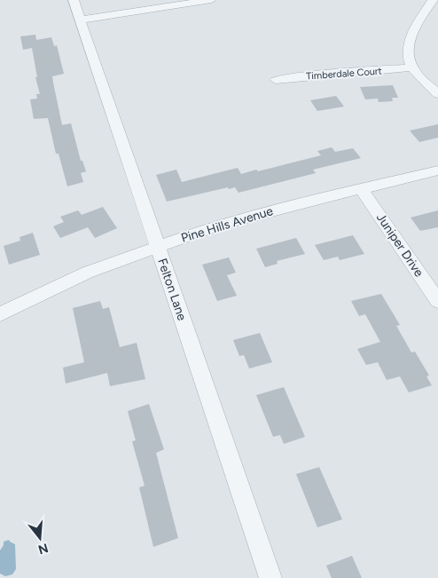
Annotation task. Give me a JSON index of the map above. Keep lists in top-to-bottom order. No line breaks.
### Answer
{"streets":{"street":["Timberdale Court","Pine Hills Avenue","Juniper Drive","Felton Lane"]},"crossings":[["Pine Hills Avenue","Juniper Drive"],["Pine Hills Avenue","Felton Lane"]],"north":"bottom"}
